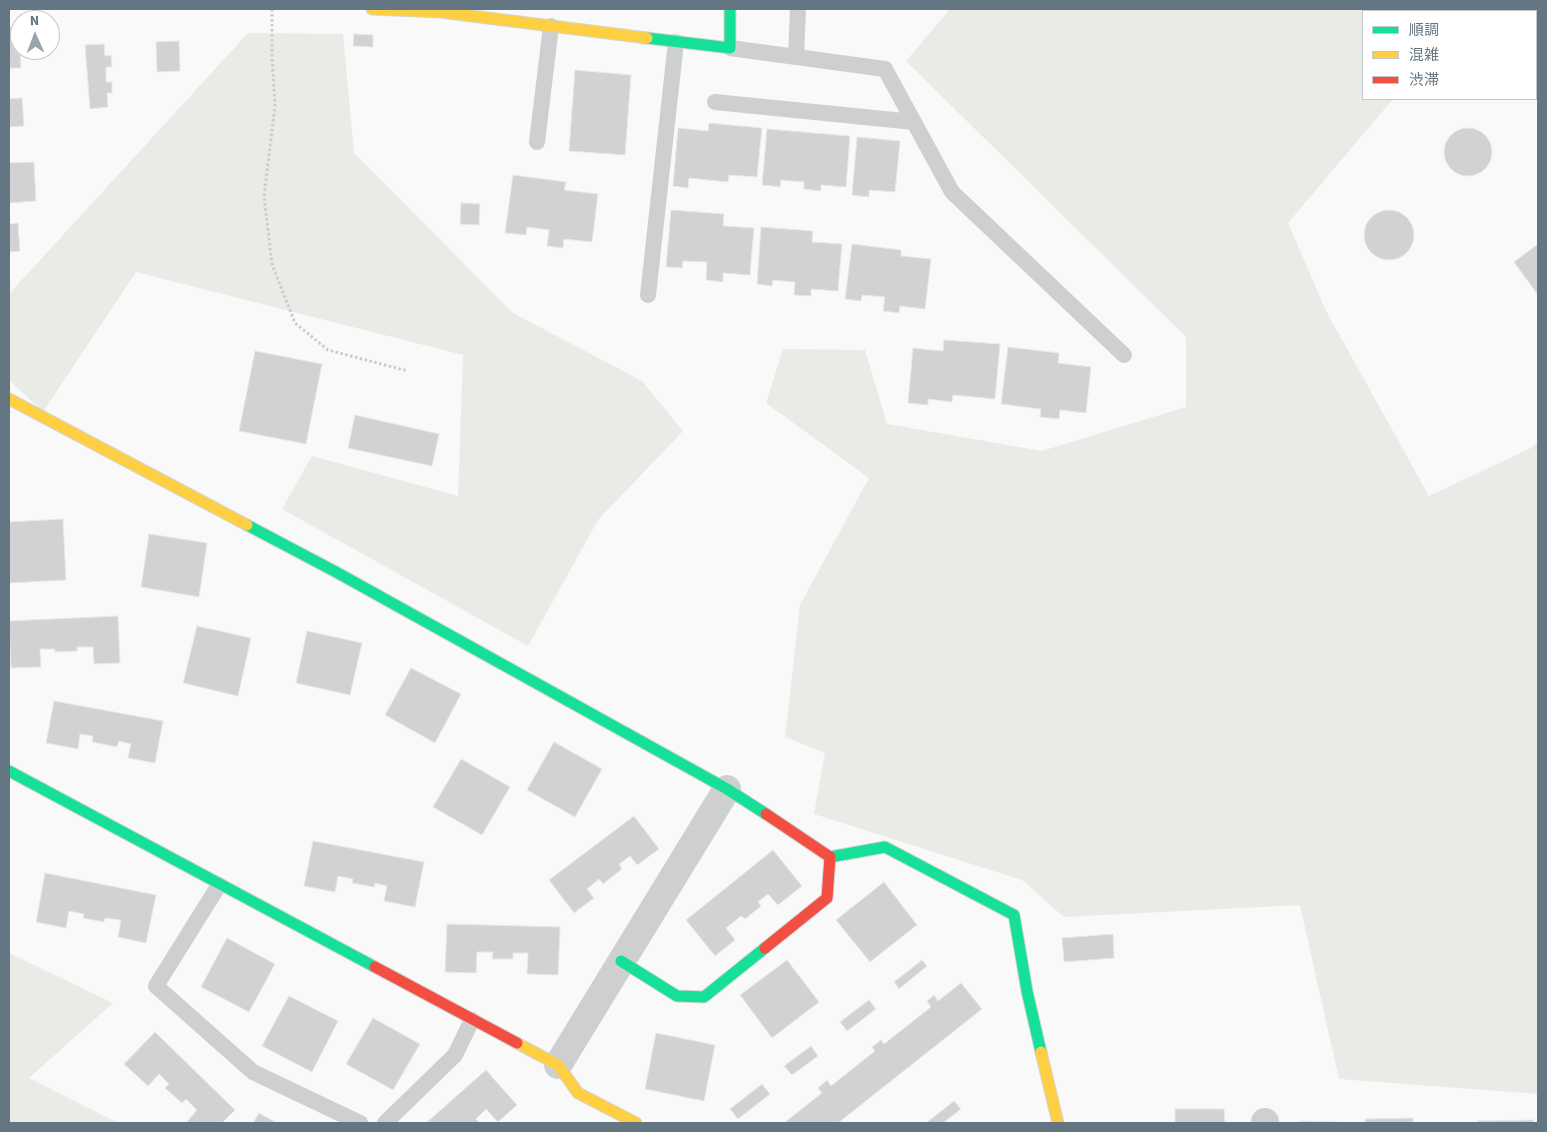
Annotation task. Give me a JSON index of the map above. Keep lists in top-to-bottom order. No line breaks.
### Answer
{"legend":["順調","混雑","渋滞"],"north":"top"}
